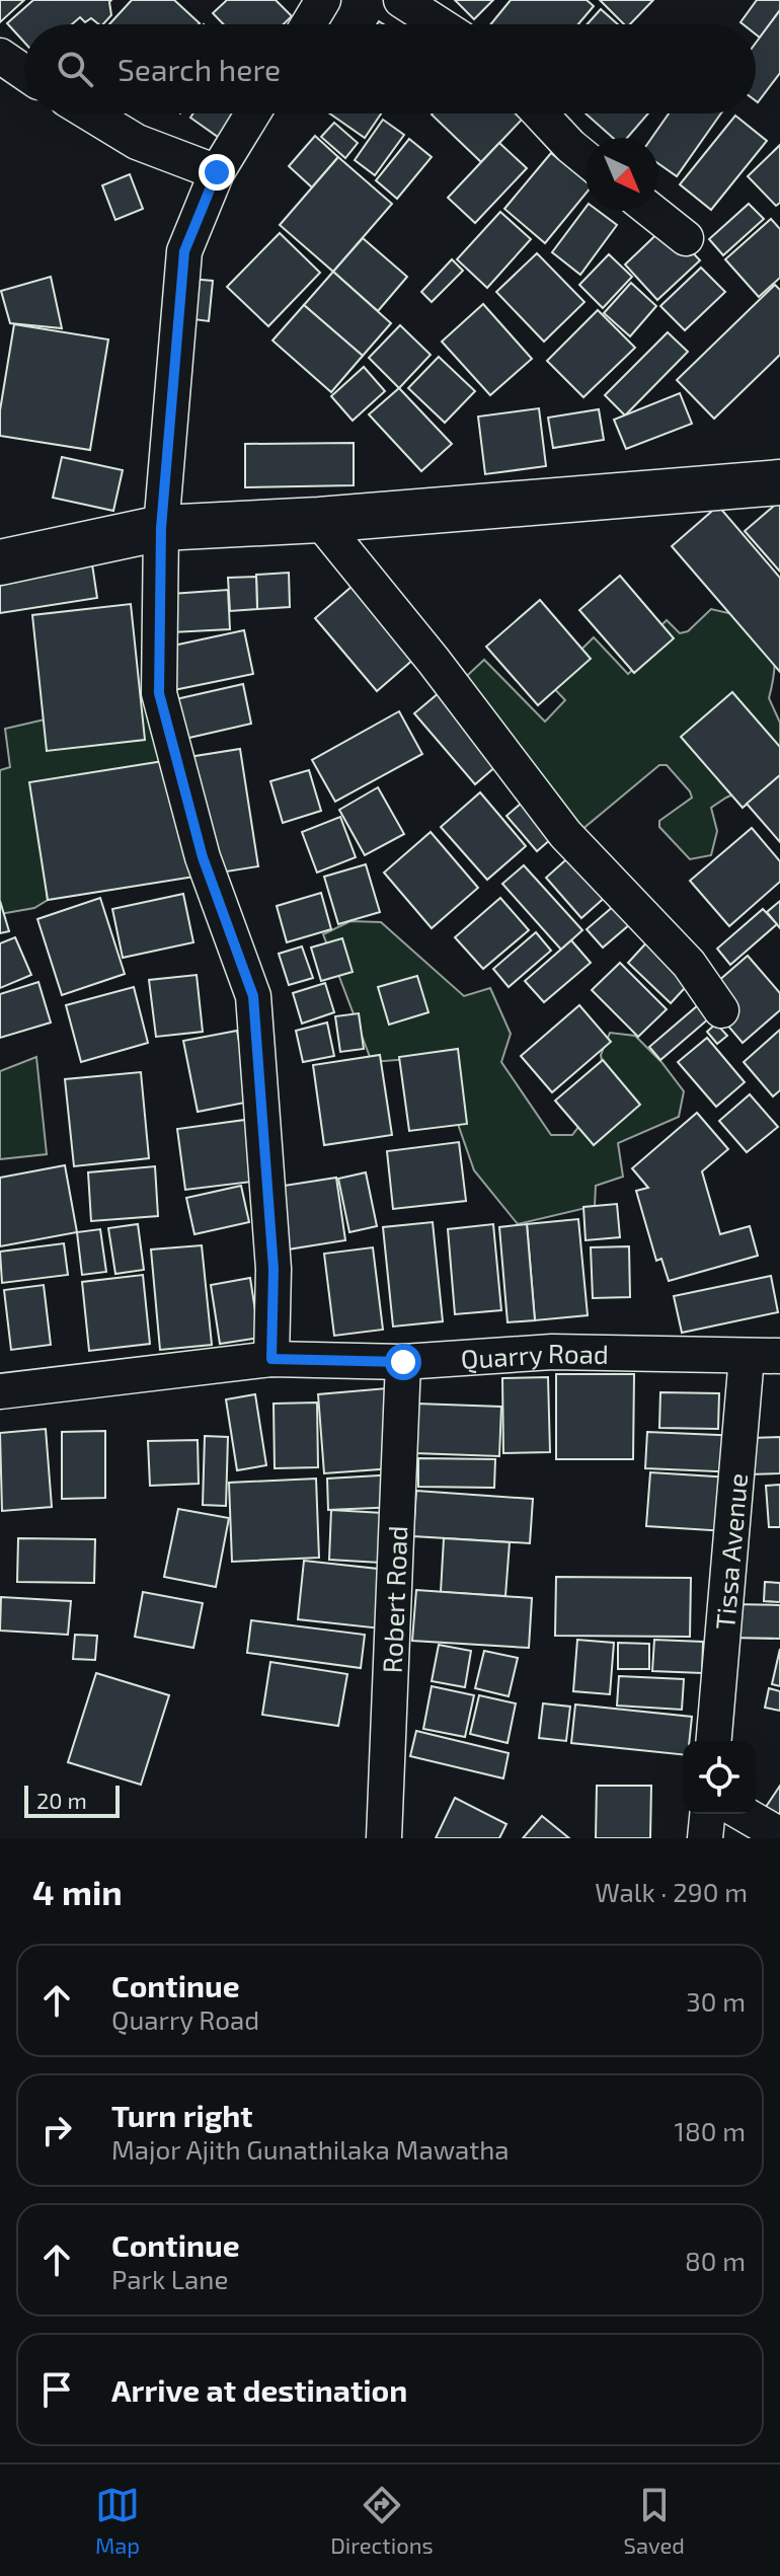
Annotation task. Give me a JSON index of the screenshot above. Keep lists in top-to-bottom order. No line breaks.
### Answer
{"streets":{"street":["Quarry Road","Tissa Avenue","Robert Road"]},"crossings":[["Quarry Road","Tissa Avenue"],["Quarry Road","Robert Road"]],"scale_bar":"20 m","north":"bottom right","page":{"search":"Search here","scale":"20 m","heading":["4 min","Walk · 290 m"],"list":[["Continue","Quarry Road","30 m"],["Turn right","Major Ajith Gunathilaka Mawatha","180 m"],["Continue","Park Lane","80 m"],"Arrive at destination"],"nav":["Map","Directions","Saved"]}}
